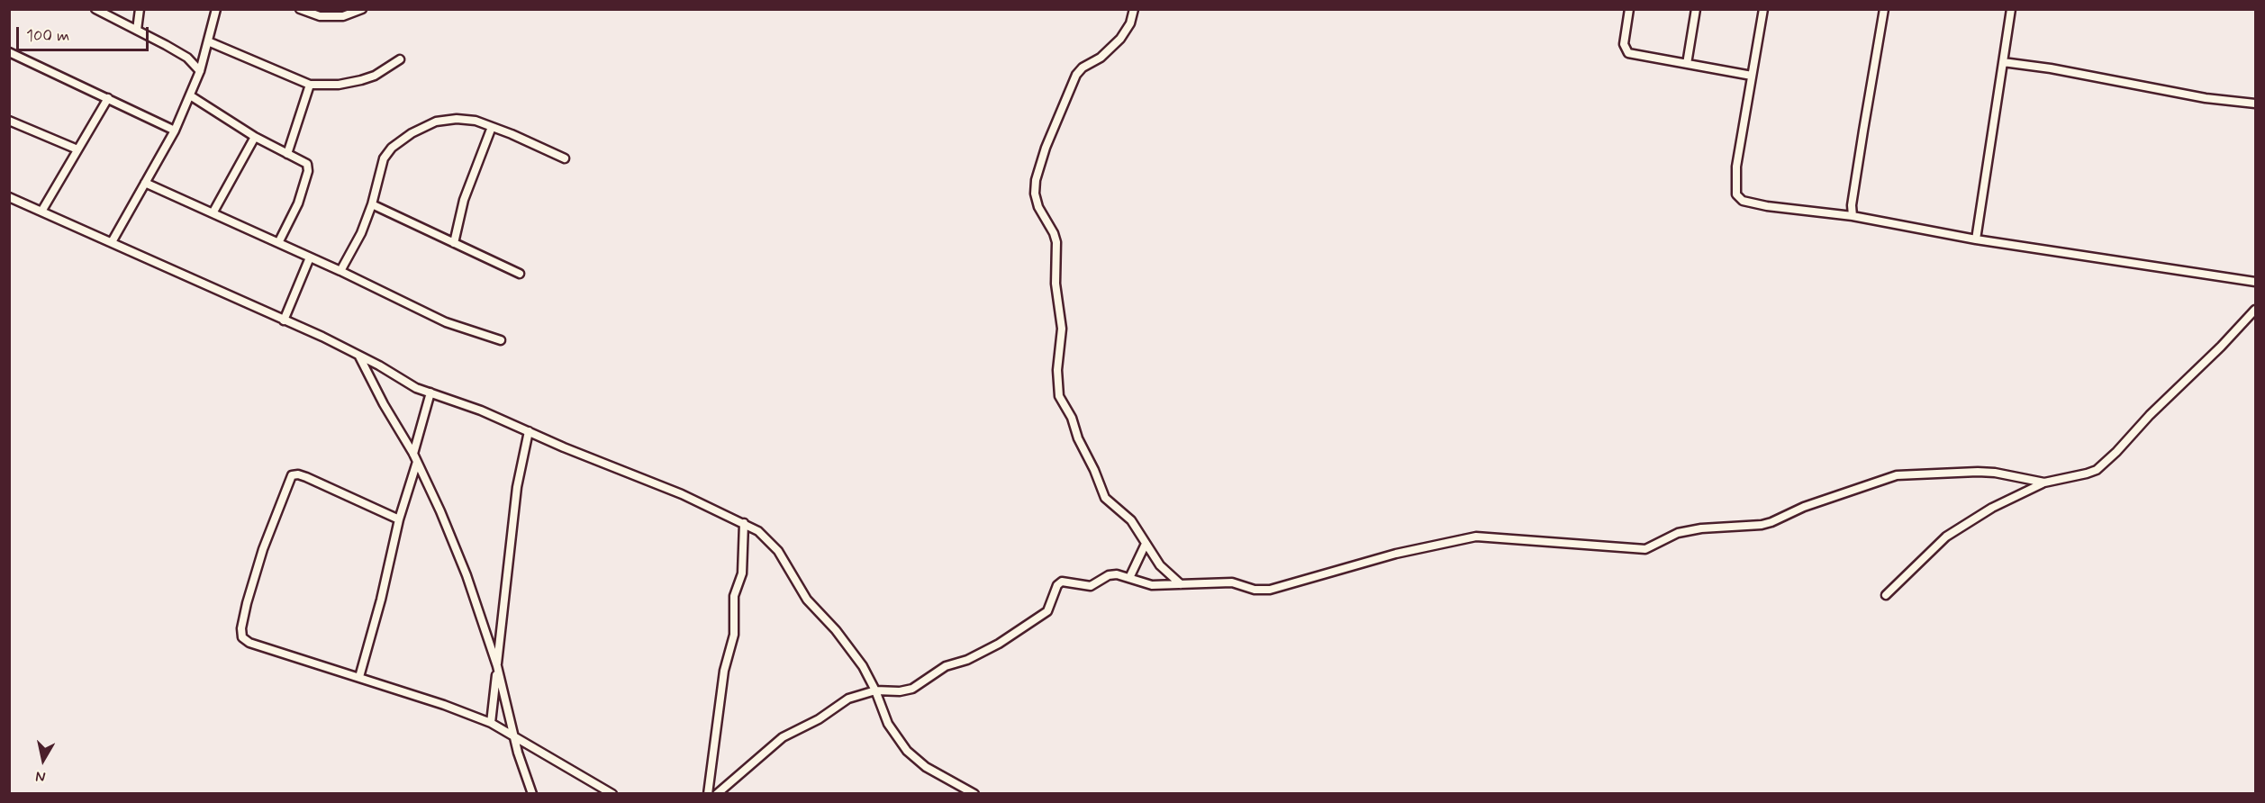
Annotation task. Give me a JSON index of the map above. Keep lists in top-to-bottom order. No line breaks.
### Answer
{"scale_bar":"100 m","north":"bottom"}
